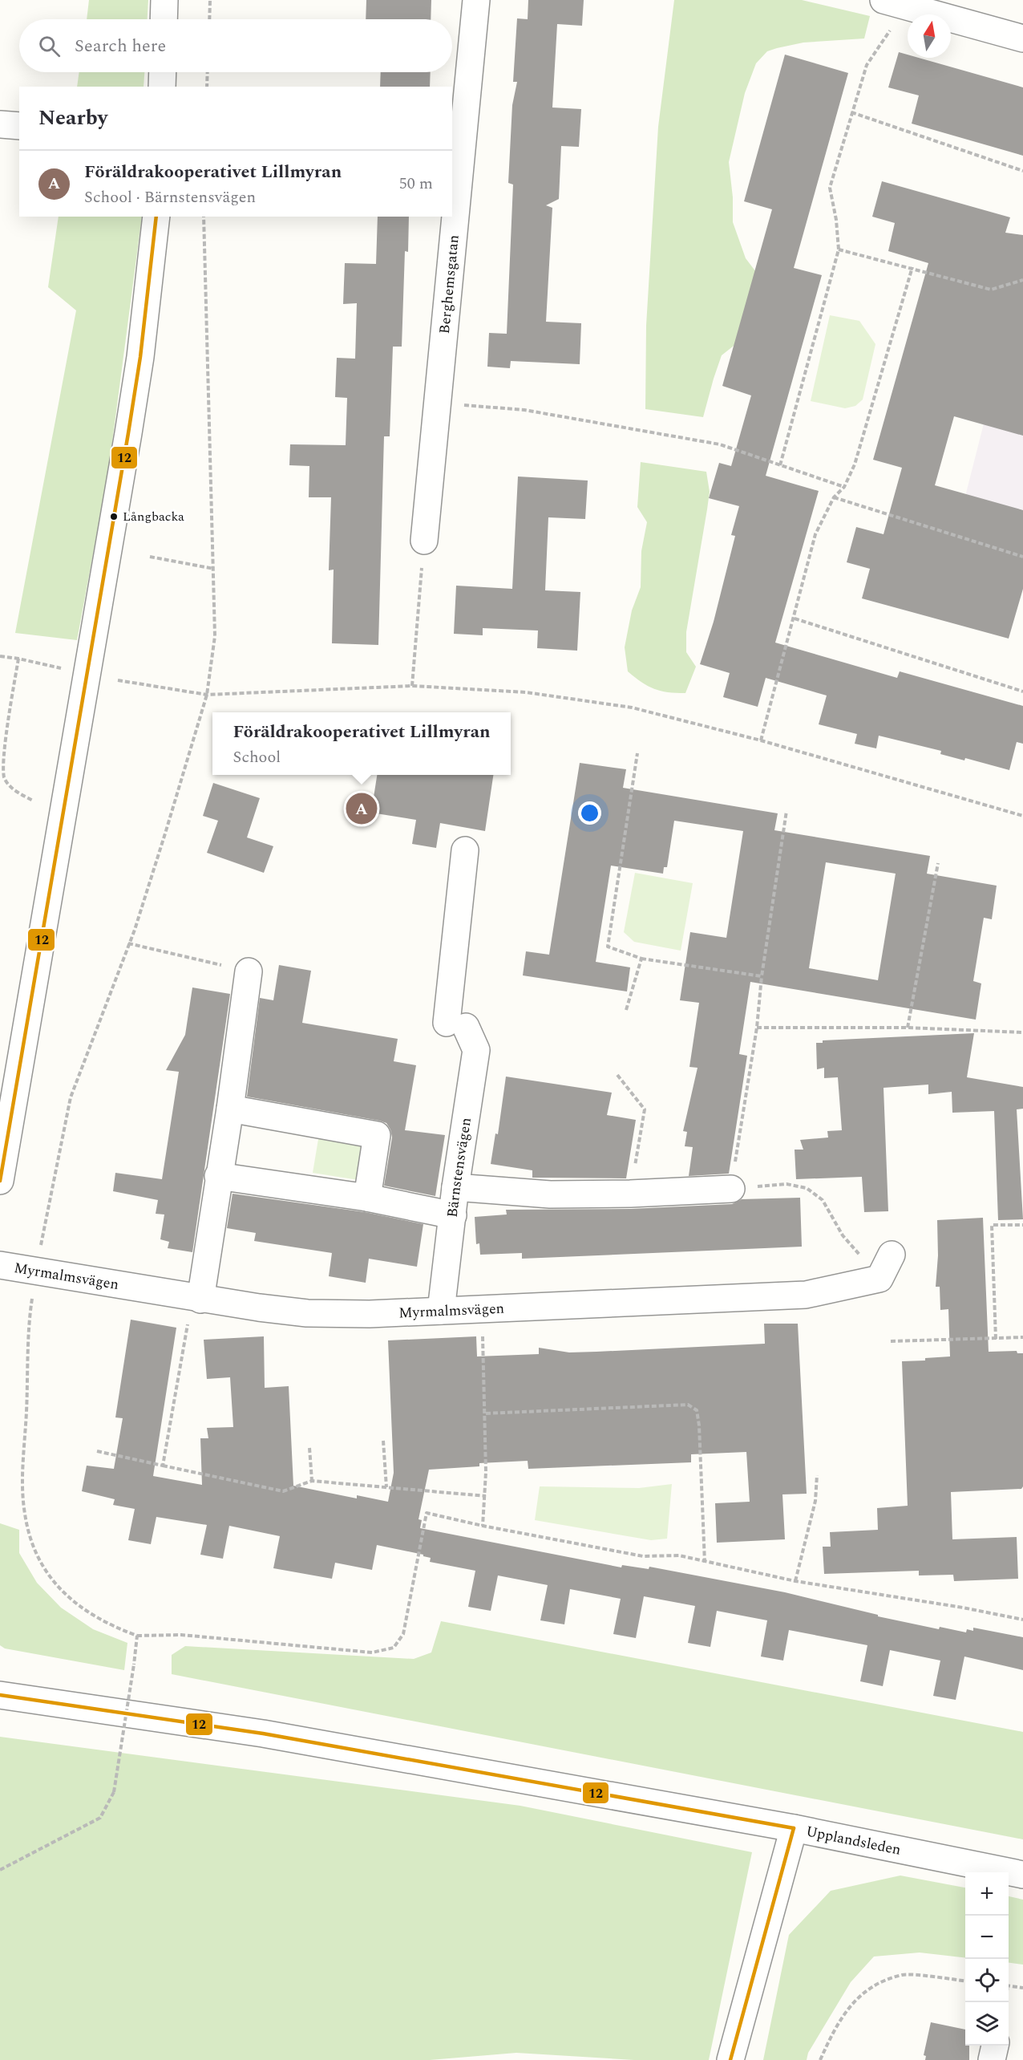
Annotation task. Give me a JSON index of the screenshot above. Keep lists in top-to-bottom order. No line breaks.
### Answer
{"streets":{"street":["Berghemsgatan","Bärnstensvägen","Myrmalmsvägen","Upplandsleden"]},"crossings":[["Bärnstensvägen","Myrmalmsvägen"]],"places":["Långbacka"],"lines":["transit line 12"],"north":"top","page":{"search":"Search here","heading":"Nearby","list":[{"mark":"A","name":"Föräldrakooperativet Lillmyran","note":"School · Bärnstensvägen","value":"50 m"}],"popup":["Föräldrakooperativet Lillmyran","School"],"pins":"A","map_buttons":["+","−"]}}
